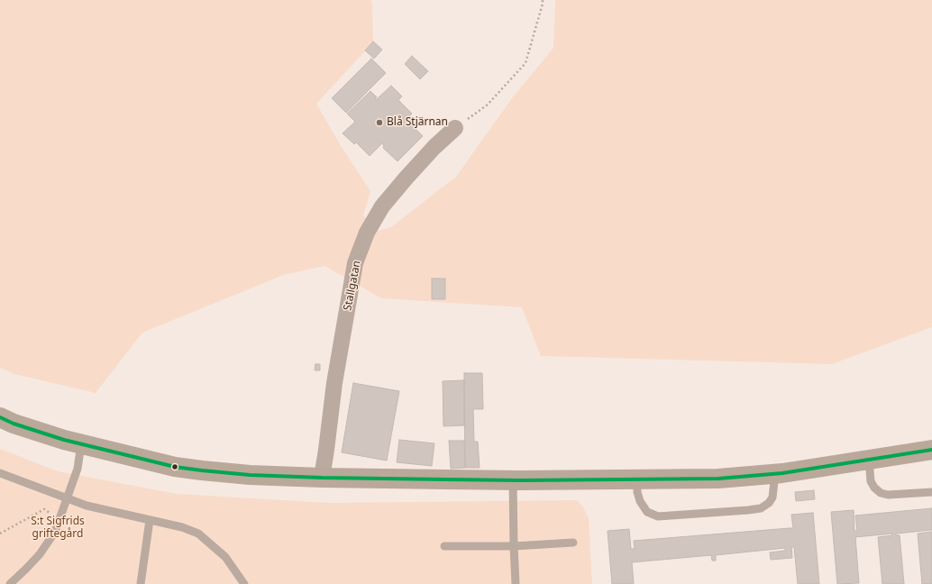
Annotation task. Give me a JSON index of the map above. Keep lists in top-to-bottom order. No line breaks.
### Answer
{"streets":{"street":["Stallgatan"]},"parks":["S:t Sigfrids griftegård"],"places":["Blå Stjärnan"]}
